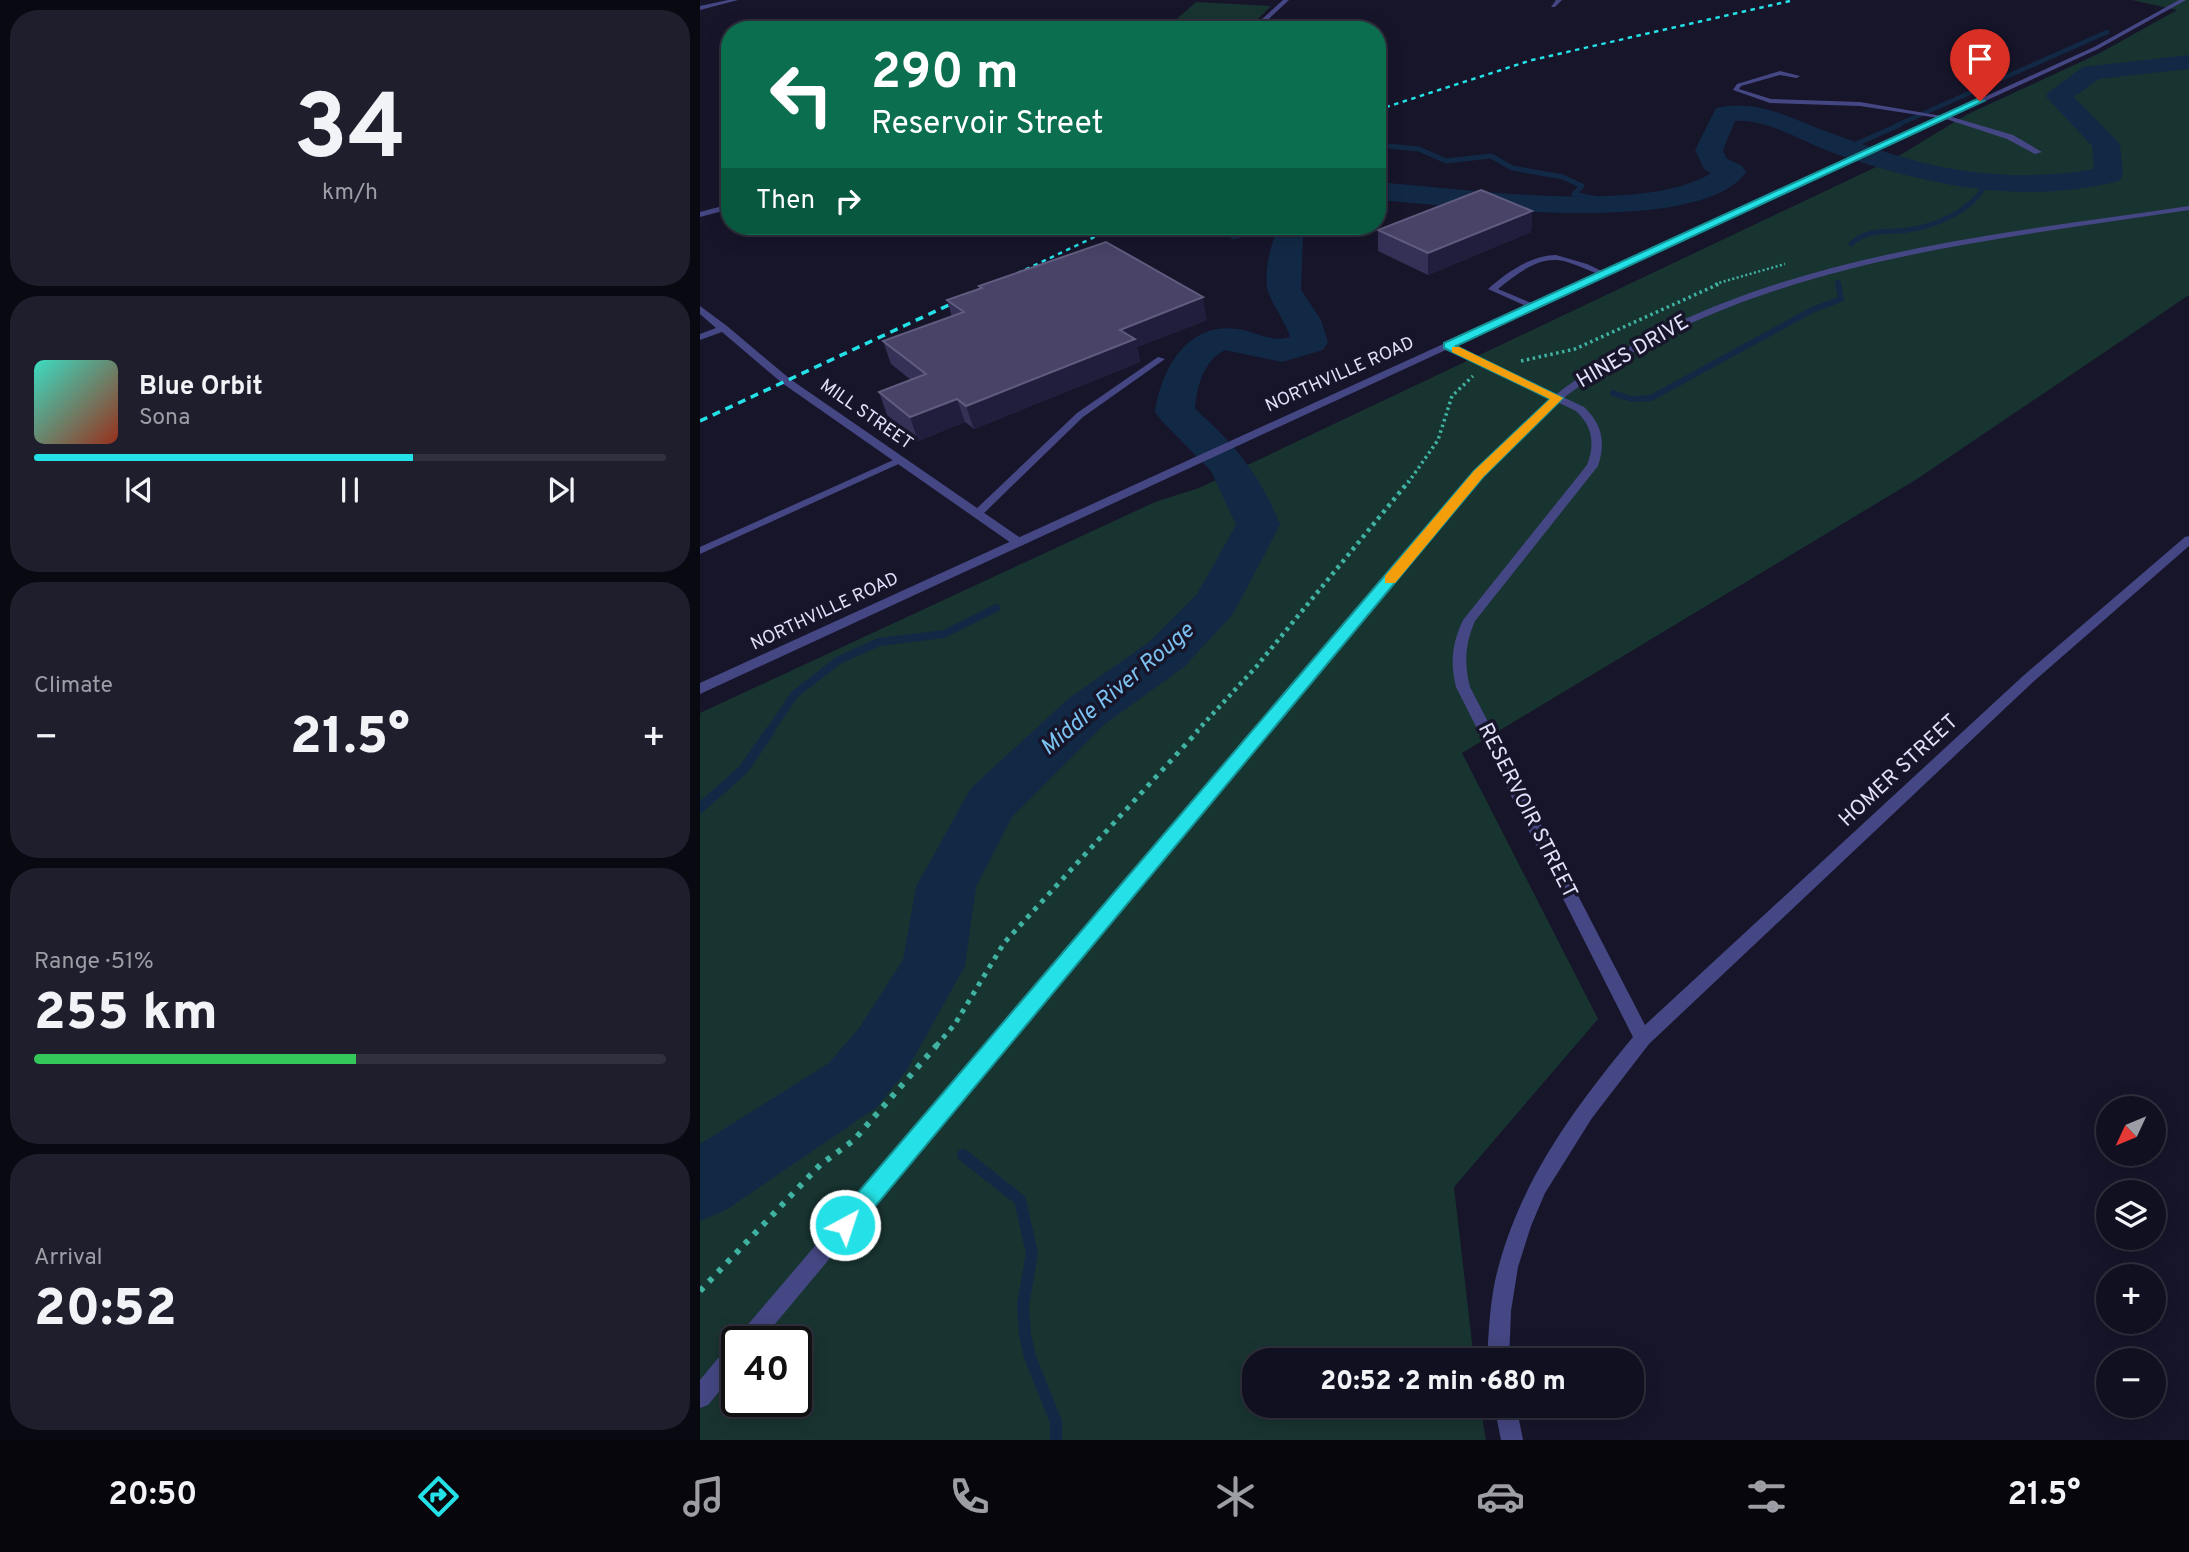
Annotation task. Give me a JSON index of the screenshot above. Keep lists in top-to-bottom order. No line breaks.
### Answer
{"streets":{"street":["HINES DRIVE","NORTHVILLE ROAD","MILL STREET","HOMER STREET","RESERVOIR STREET"]},"crossings":[["HINES DRIVE","RESERVOIR STREET"],["NORTHVILLE ROAD","MILL STREET"],["NORTHVILLE ROAD","RESERVOIR STREET"],["HOMER STREET","RESERVOIR STREET"]],"water":["Middle River Rouge"],"north":"bottom left","page":{"tile":[["34","km/h"],"Climate",["Range · 51%","255 km"],["Arrival","20:52"]],"turn":["290 m","Reservoir Street"],"then":"Then","song":["Blue Orbit","Sona"],"heat":["−","21.5°","+"],"map_buttons":["+","−"],"limit":"40","trip":"20:52 · 2 min · 680 m","tabs":["20:50","21.5°"]}}
